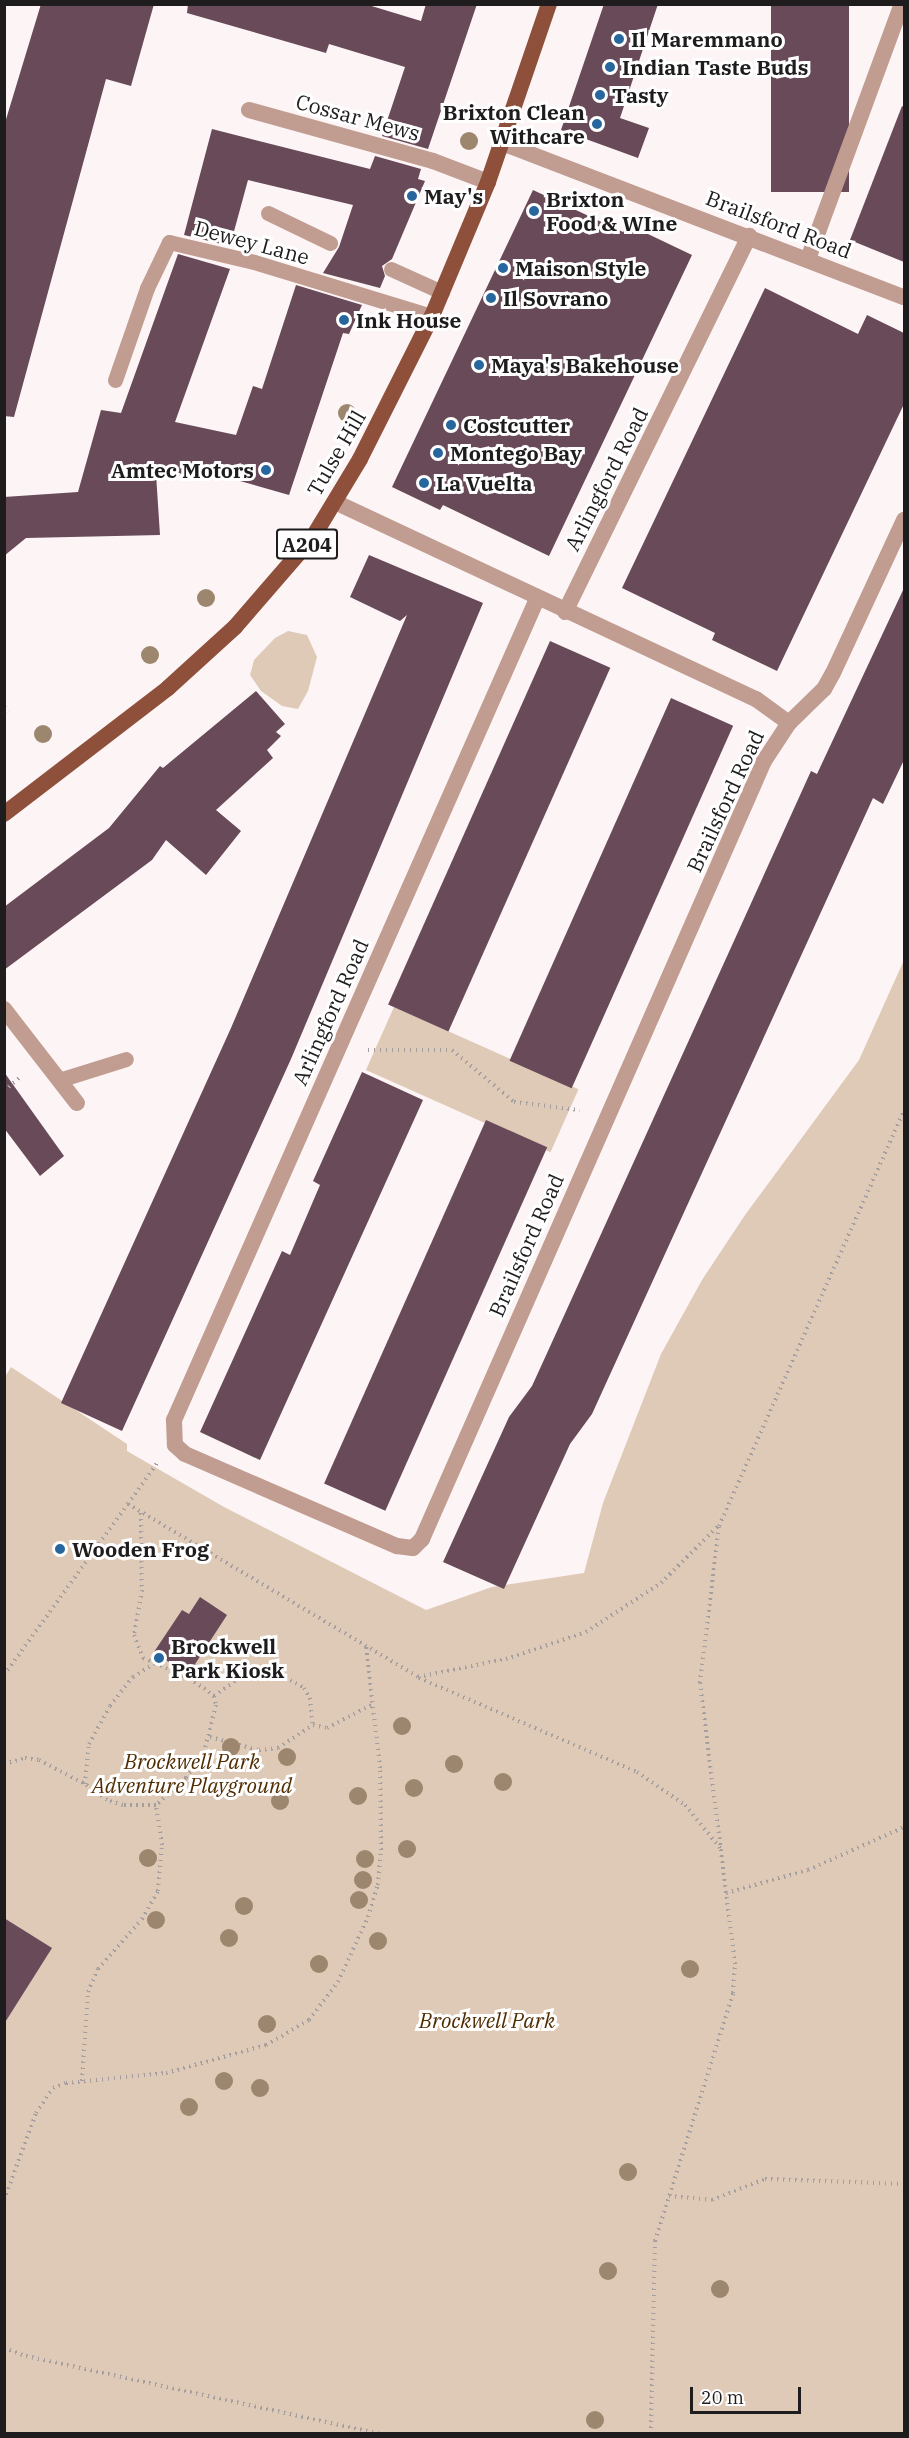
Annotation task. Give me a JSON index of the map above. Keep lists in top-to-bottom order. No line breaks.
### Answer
{"streets":{"main road":["Tulse Hill","A204"],"street":["Cossar Mews","Brailsford Road","Arlingford Road"],"lane":["Dewey Lane"]},"crossings":[["Cossar Mews","Tulse Hill"],["Brailsford Road","Tulse Hill"],["Brailsford Road","Arlingford Road"],["Dewey Lane","Tulse Hill"]],"parks":["Brockwell Park Adventure Playground","Brockwell Park"],"places":["Il Maremmano","Indian Taste Buds","Tasty","Brixton Clean Withcare","May's","Brixton Food & WIne","Maison Style","Il Sovrano","Ink House","Maya's Bakehouse","Costcutter","Montego Bay","Amtec Motors","La Vuelta","Wooden Frog","Brockwell Park Kiosk"],"scale_bar":"20 m"}
